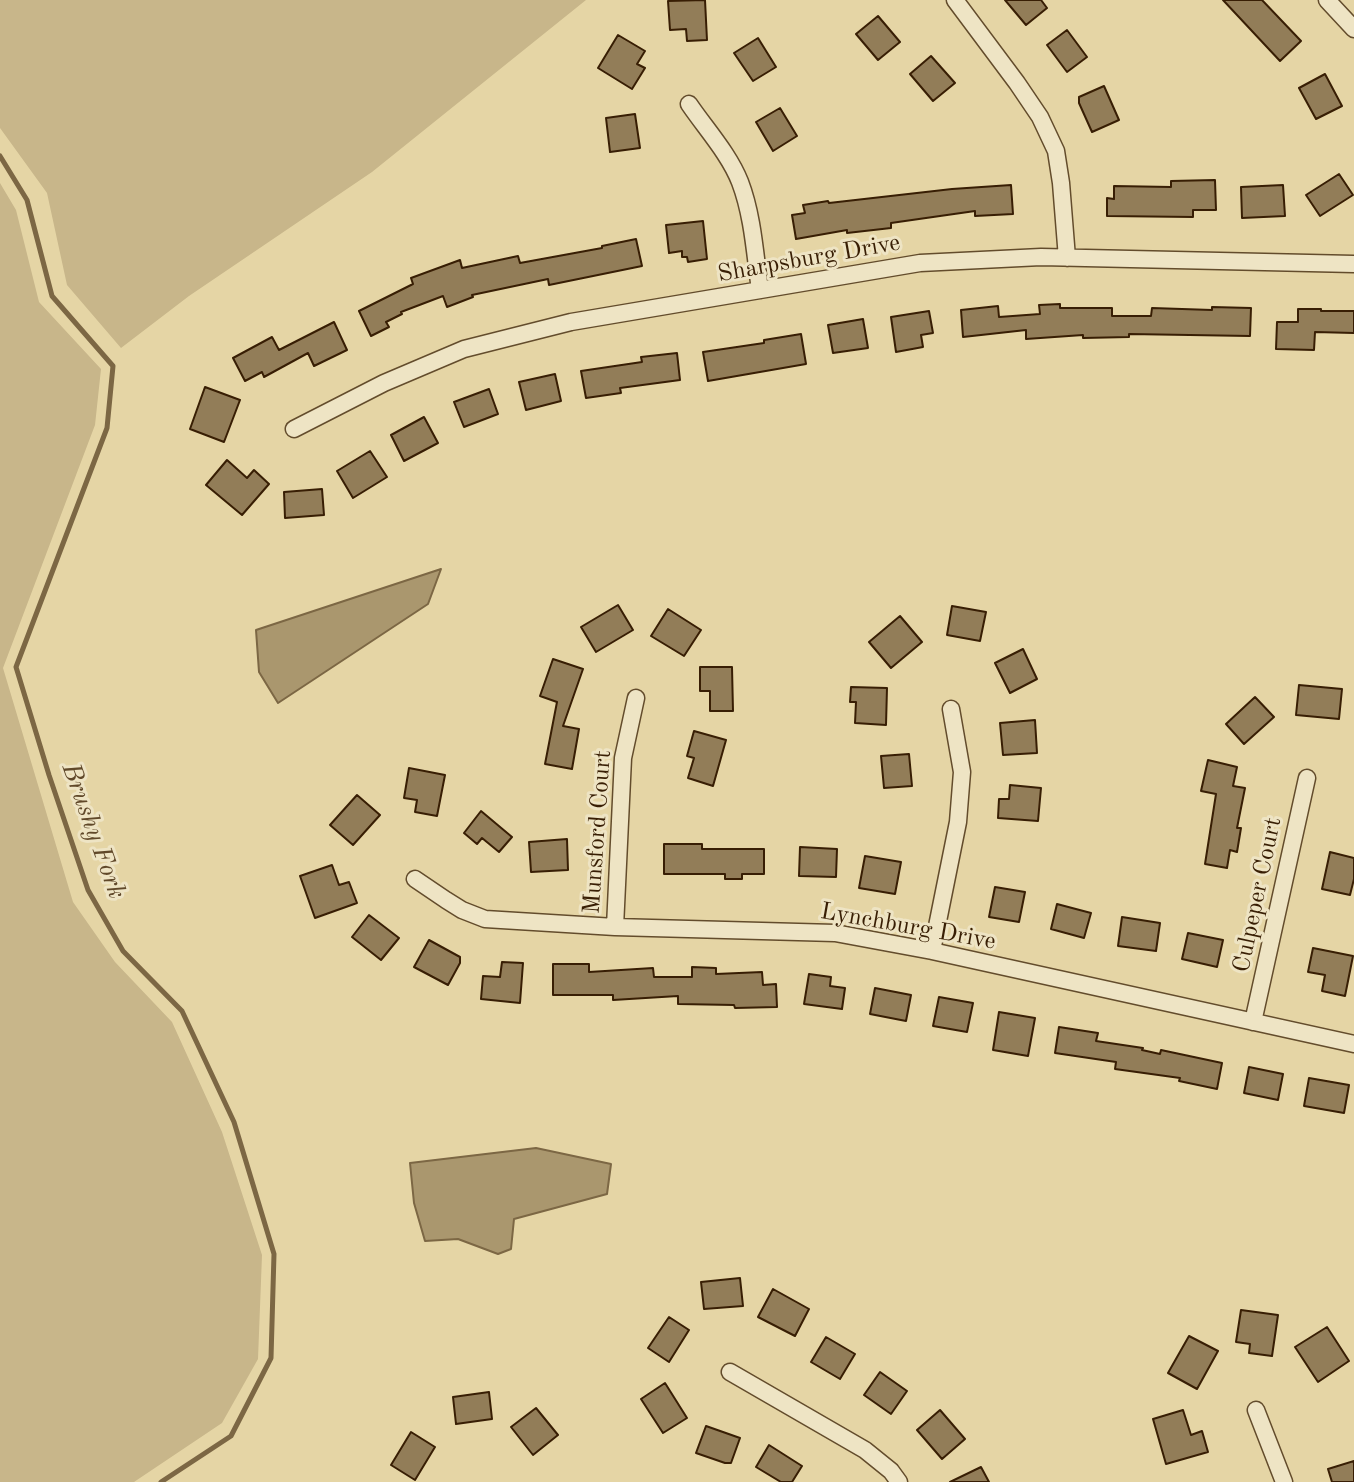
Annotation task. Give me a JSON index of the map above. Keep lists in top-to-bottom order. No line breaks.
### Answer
{"streets":{"street":["Sharpsburg Drive","Munsford Court","Culpeper Court","Lynchburg Drive"]},"crossings":[["Munsford Court","Lynchburg Drive"],["Culpeper Court","Lynchburg Drive"]],"water":["Brushy Fork"]}
